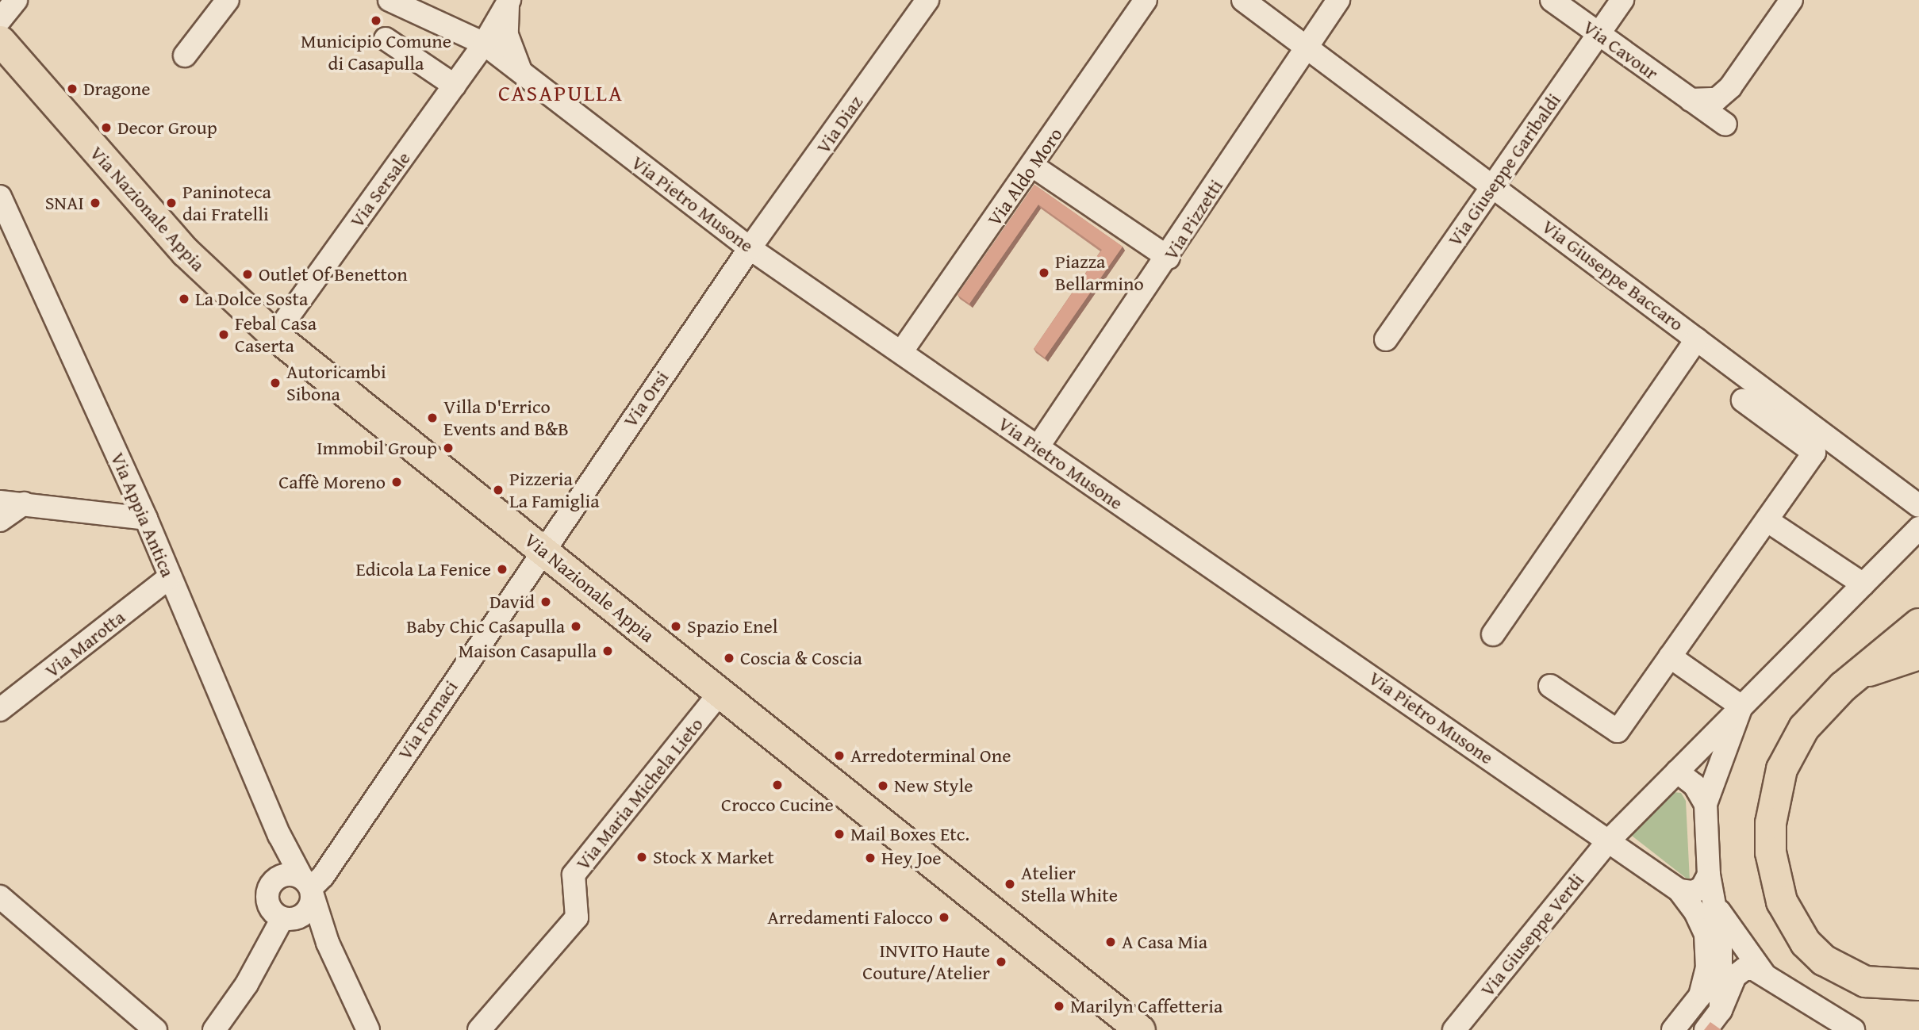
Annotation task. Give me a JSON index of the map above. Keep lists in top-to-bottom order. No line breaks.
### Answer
{"streets":{"main road":["Via Nazionale Appia"],"street":["Via Cavour","Via Diaz","Via Giuseppe Garibaldi","Via Aldo Moro","Via Sersale","Via Pietro Musone","Via Pizzetti","Via Giuseppe Baccaro","Via Orsi","Via Appia Antica","Via Marotta","Via Fornaci","Via Maria Michela Lieto","Via Giuseppe Verdi"]},"crossings":[["Via Cavour","Via Giuseppe Garibaldi"],["Via Diaz","Via Pietro Musone"],["Via Diaz","Via Orsi"],["Via Giuseppe Garibaldi","Via Giuseppe Baccaro"],["Via Aldo Moro","Via Pietro Musone"],["Via Sersale","Via Pietro Musone"],["Via Sersale","Via Nazionale Appia"],["Via Pietro Musone","Via Pizzetti"],["Via Pietro Musone","Via Orsi"],["Via Pietro Musone","Via Giuseppe Verdi"],["Via Nazionale Appia","Via Orsi"],["Via Nazionale Appia","Via Fornaci"],["Via Nazionale Appia","Via Maria Michela Lieto"],["Via Pizzetti","Via Giuseppe Baccaro"],["Via Orsi","Via Fornaci"],["Via Appia Antica","Via Marotta"],["Via Appia Antica","Via Fornaci"]],"districts":["CASAPULLA"],"places":["Municipio Comune di Casapulla","Dragone","Decor Group","SNAI","Paninoteca dai Fratelli","Piazza Bellarmino","Outlet Of Benetton","La Dolce Sosta","Febal Casa Caserta","Autoricambi Sibona","Villa D'Errico Events and B&B","Immobil Group","Caffè Moreno","Pizzeria La Famiglia","Edicola La Fenice","David","Baby Chic Casapulla","Spazio Enel","Maison Casapulla","Coscia & Coscia","Arredoterminal One","Crocco Cucine","New Style","Mail Boxes Etc.","Stock X Market","Hey Joe","Atelier Stella White","Arredamenti Falocco","A Casa Mia","INVITO Haute Couture/Atelier","Marilyn Caffetteria"]}
